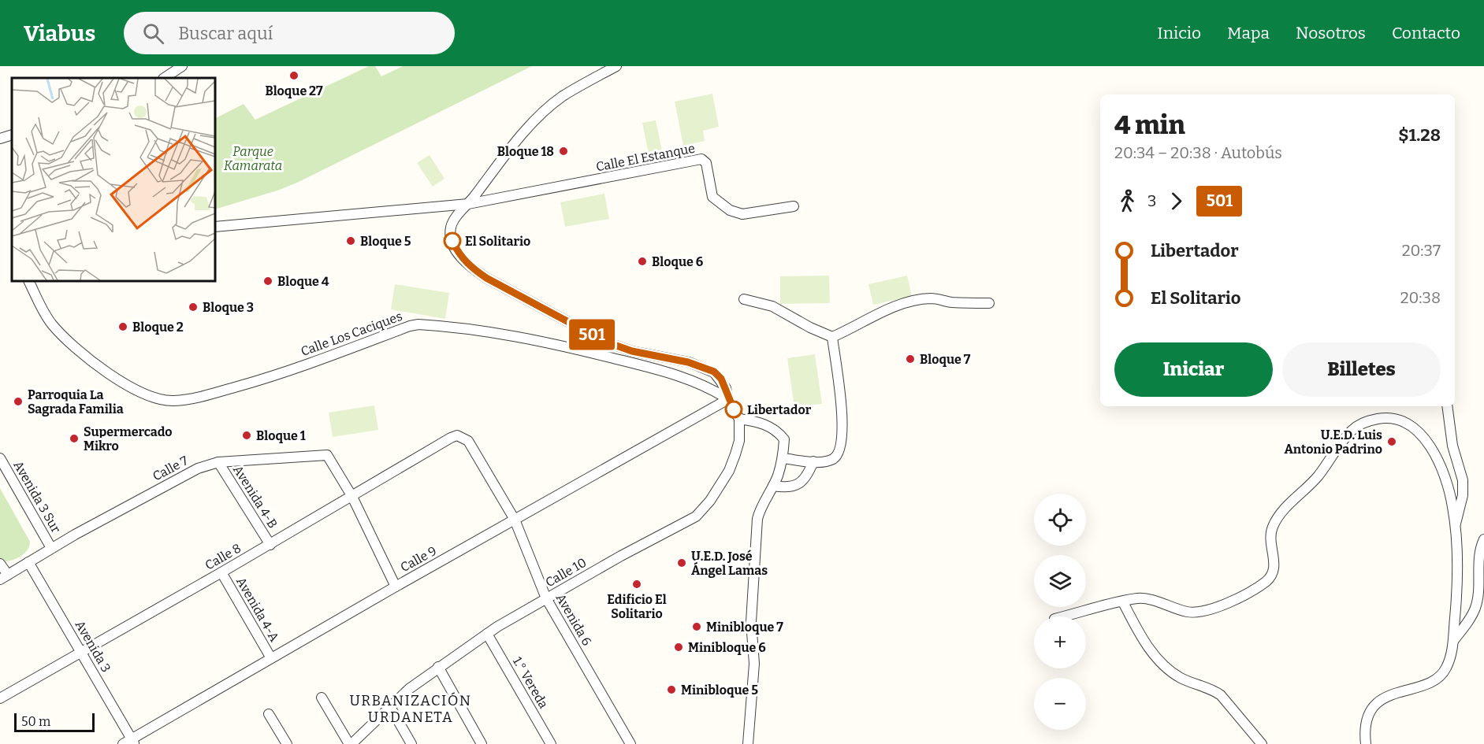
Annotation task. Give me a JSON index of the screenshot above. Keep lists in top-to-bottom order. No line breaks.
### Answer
{"streets":{"street":["Calle El Estanque","Calle Los Caciques","Calle 7","Avenida 3 Sur","Avenida 4-B","Calle 8","Calle 9","Calle 10","Avenida 4-A","Avenida 6","Avenida 3","1.° Vereda"]},"crossings":[["Calle Los Caciques","Calle 9"],["Calle 7","Avenida 3 Sur"],["Calle 7","Avenida 4-B"],["Calle 7","Calle 8"],["Calle 7","Avenida 3"],["Avenida 4-B","Calle 8"],["Calle 8","Avenida 4-A"],["Calle 8","Avenida 6"],["Calle 8","Avenida 3"],["Calle 9","Avenida 4-A"],["Calle 9","Avenida 6"],["Calle 9","Avenida 3"],["Calle 10","Avenida 6"],["Calle 10","1.° Vereda"]],"districts":["URBANIZACIÓN URDANETA"],"parks":["Parque Kamarata"],"places":["Bloque 27","Bloque 18","Bloque 5","El Solitario","Bloque 6","Bloque 4","Bloque 3","Bloque 2","Bloque 7","Parroquia La Sagrada Familia","Libertador","Bloque 1","Supermercado Mikro","U.E.D. Luis Antonio Padrino","U.E.D. José Ángel Lamas","Edificio El Solitario","Minibloque 7","Minibloque 6","Minibloque 5"],"lines":["bus line 501"],"scale_bar":"50 m","page":{"header":"Viabus","search":"Buscar aquí","nav":["Inicio","Mapa","Nosotros","Contacto"],"on_map":"501","heading":["4 min","20:34 – 20:38 · Autobús","$1.28"],"legs":["3","501"],"list":[{"name":"Libertador","value":"20:37"},{"name":"El Solitario","value":"20:38"}],"buttons":["Iniciar","Billetes"],"map_buttons":["+","−"],"scale":"50 m"}}
